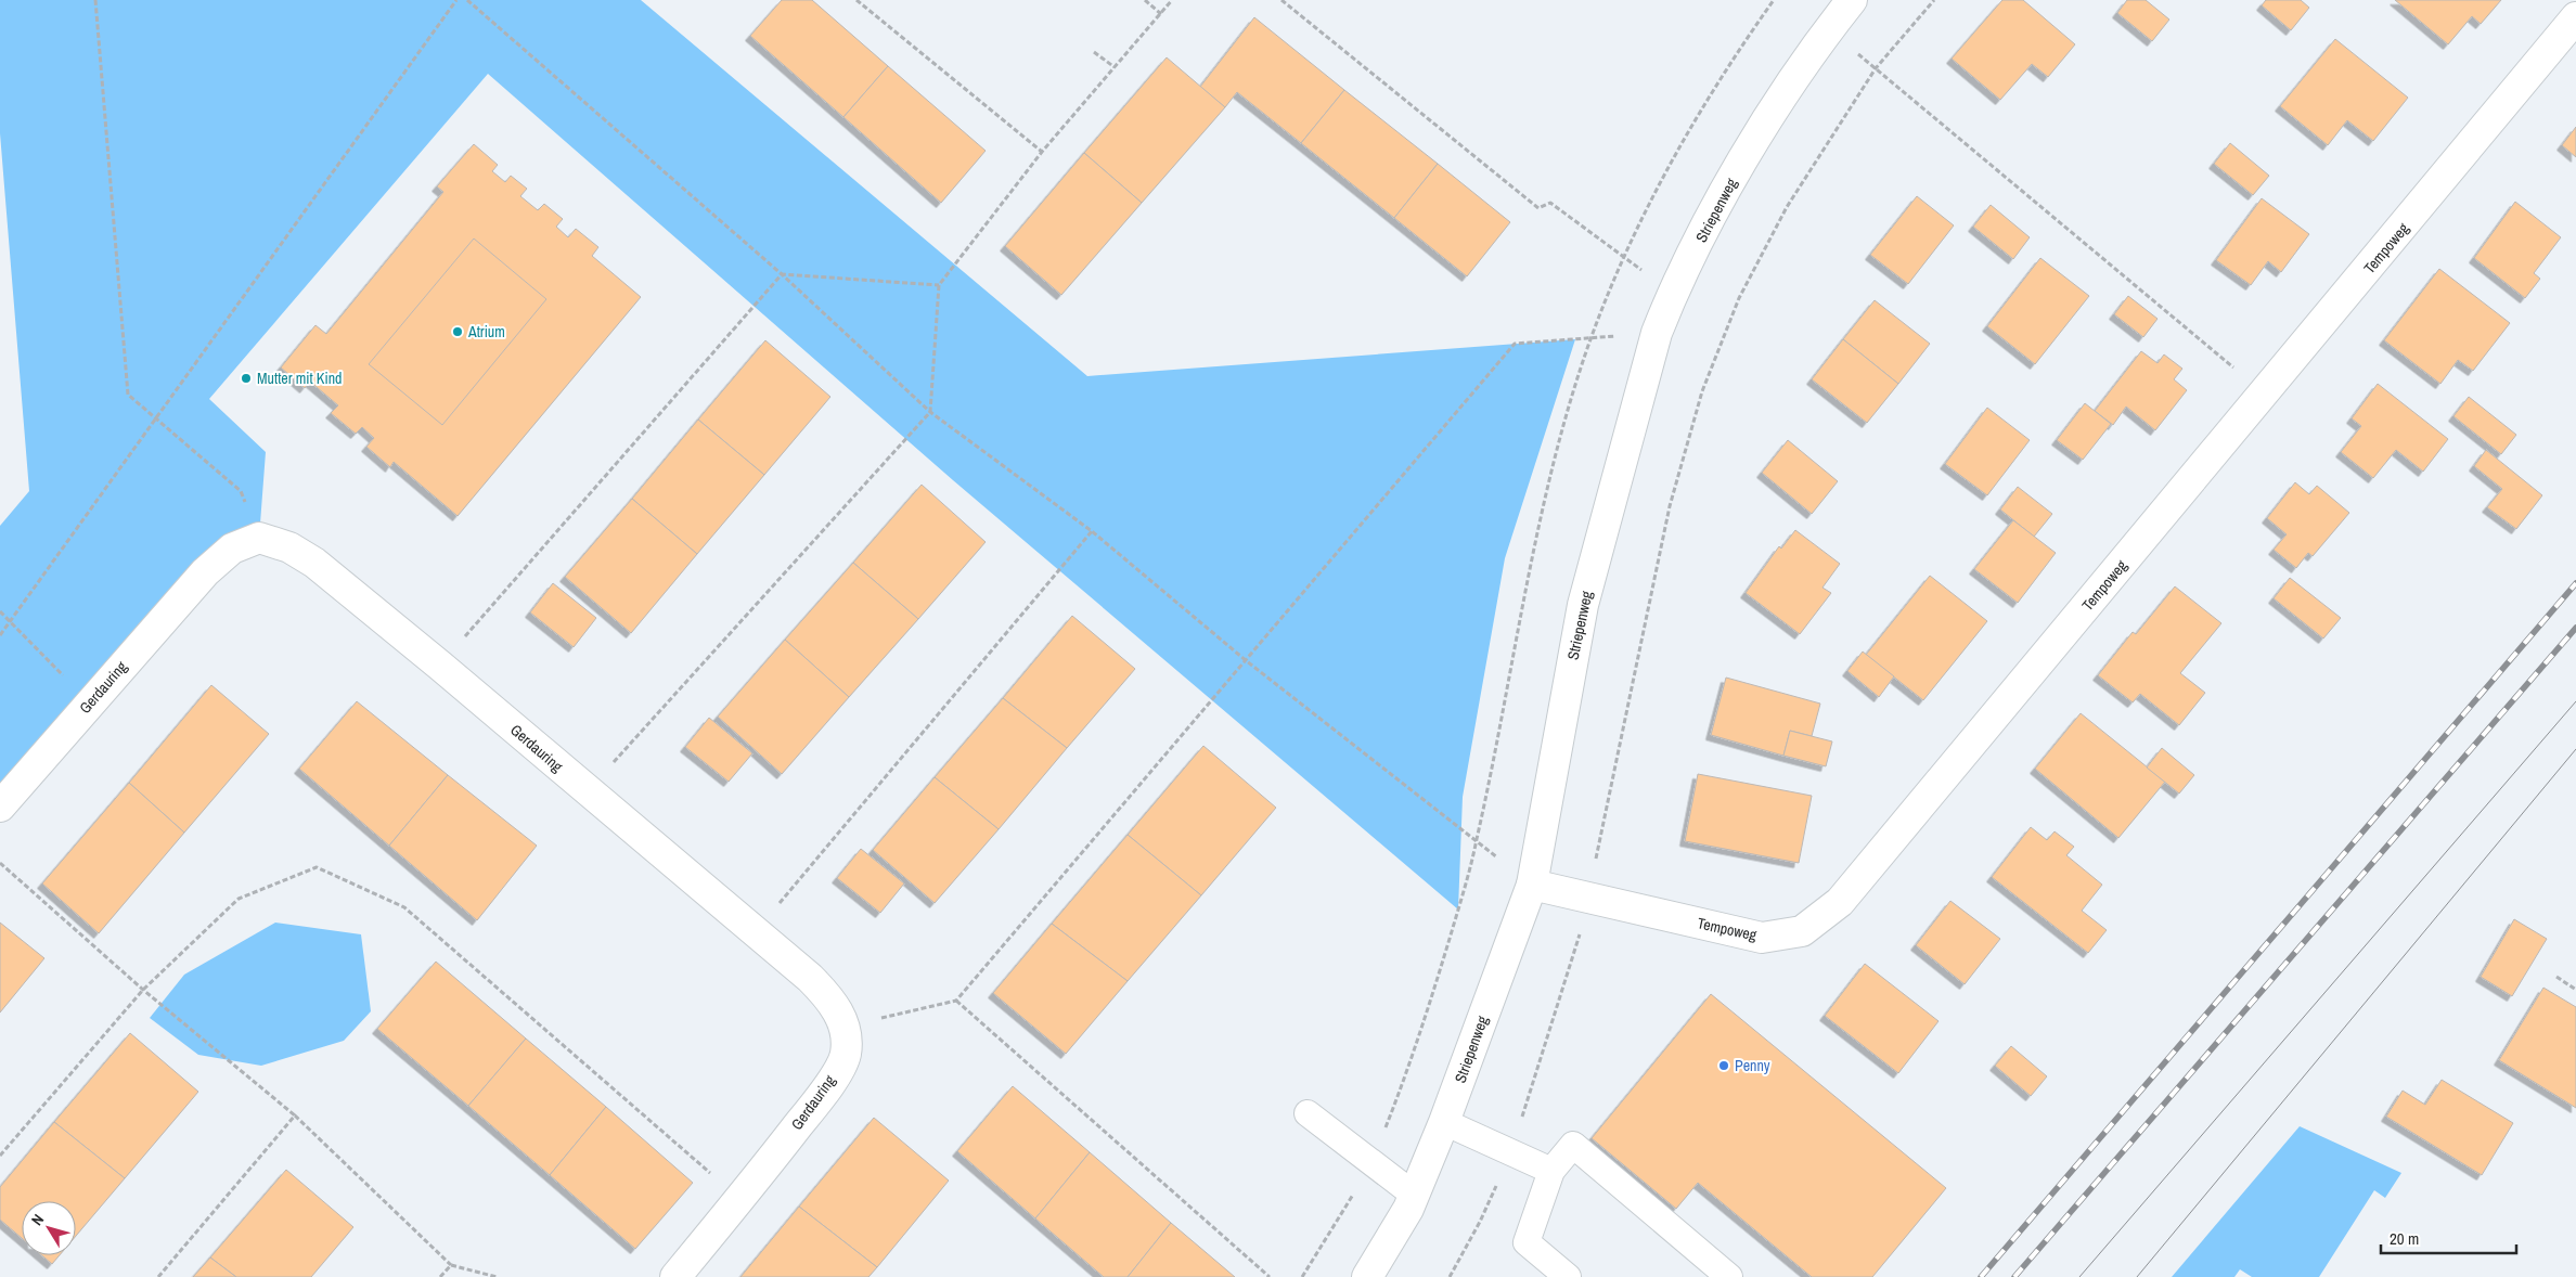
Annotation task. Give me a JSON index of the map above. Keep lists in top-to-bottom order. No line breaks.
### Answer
{"streets":{"street":["Striepenweg","Tempoweg","Gerdauring"]},"crossings":[["Striepenweg","Tempoweg"]],"places":["Atrium","Mutter mit Kind","Penny"],"scale_bar":"20 m","north":"top left"}
